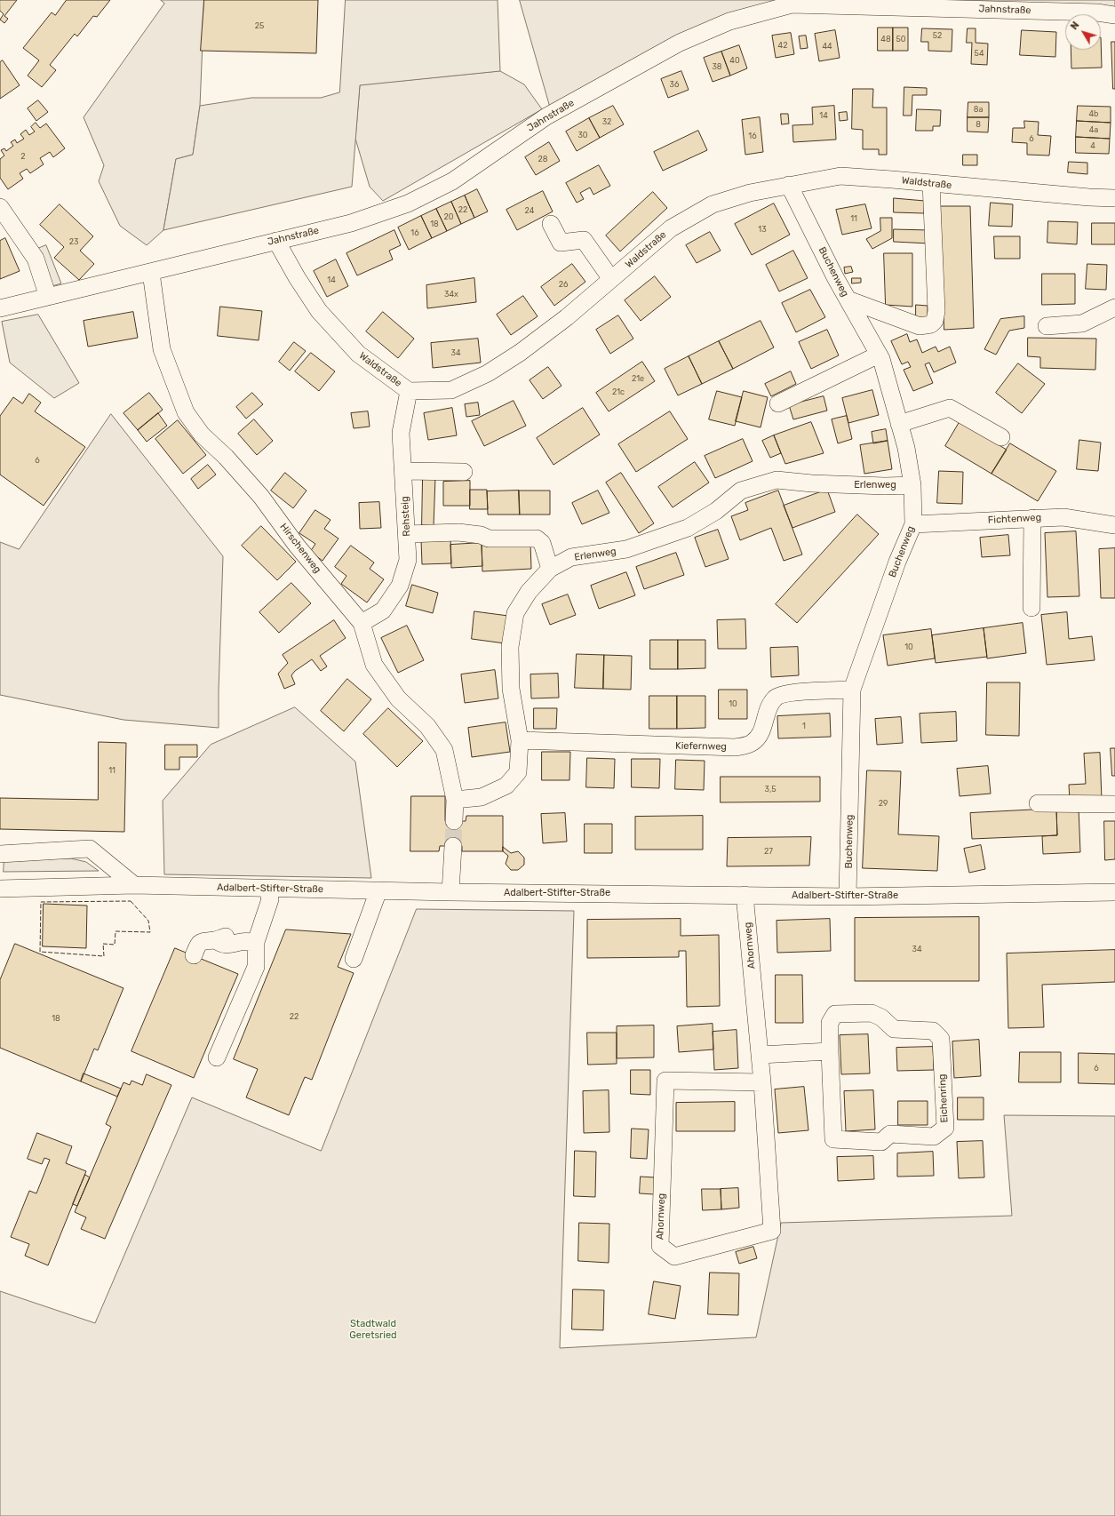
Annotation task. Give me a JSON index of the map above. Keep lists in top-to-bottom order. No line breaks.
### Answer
{"streets":{"street":["Jahnstraße","Waldstraße","Buchenweg","Erlenweg","Rehsteig","Fichtenweg","Hirschenweg","Kiefernweg","Adalbert-Stifter-Straße","Ahornweg","Eichenring"]},"crossings":[["Jahnstraße","Waldstraße"],["Jahnstraße","Hirschenweg"],["Waldstraße","Buchenweg"],["Waldstraße","Rehsteig"],["Buchenweg","Erlenweg"],["Buchenweg","Fichtenweg"],["Buchenweg","Kiefernweg"],["Buchenweg","Adalbert-Stifter-Straße"],["Erlenweg","Hirschenweg"],["Erlenweg","Kiefernweg"],["Rehsteig","Hirschenweg"],["Adalbert-Stifter-Straße","Ahornweg"]],"parks":["Stadtwald Geretsried"],"house_numbers":["25","52","48","50","42","44","54","40","38","36","8a","4b","14","32","8","4a","30","16","6","4","2","28","22","24","20","11","18","13","16","23","14","26","34x","34","21e","21c","6","10","10","1","11","3,5","29","27","34","22","18","6"],"north":"top left"}
